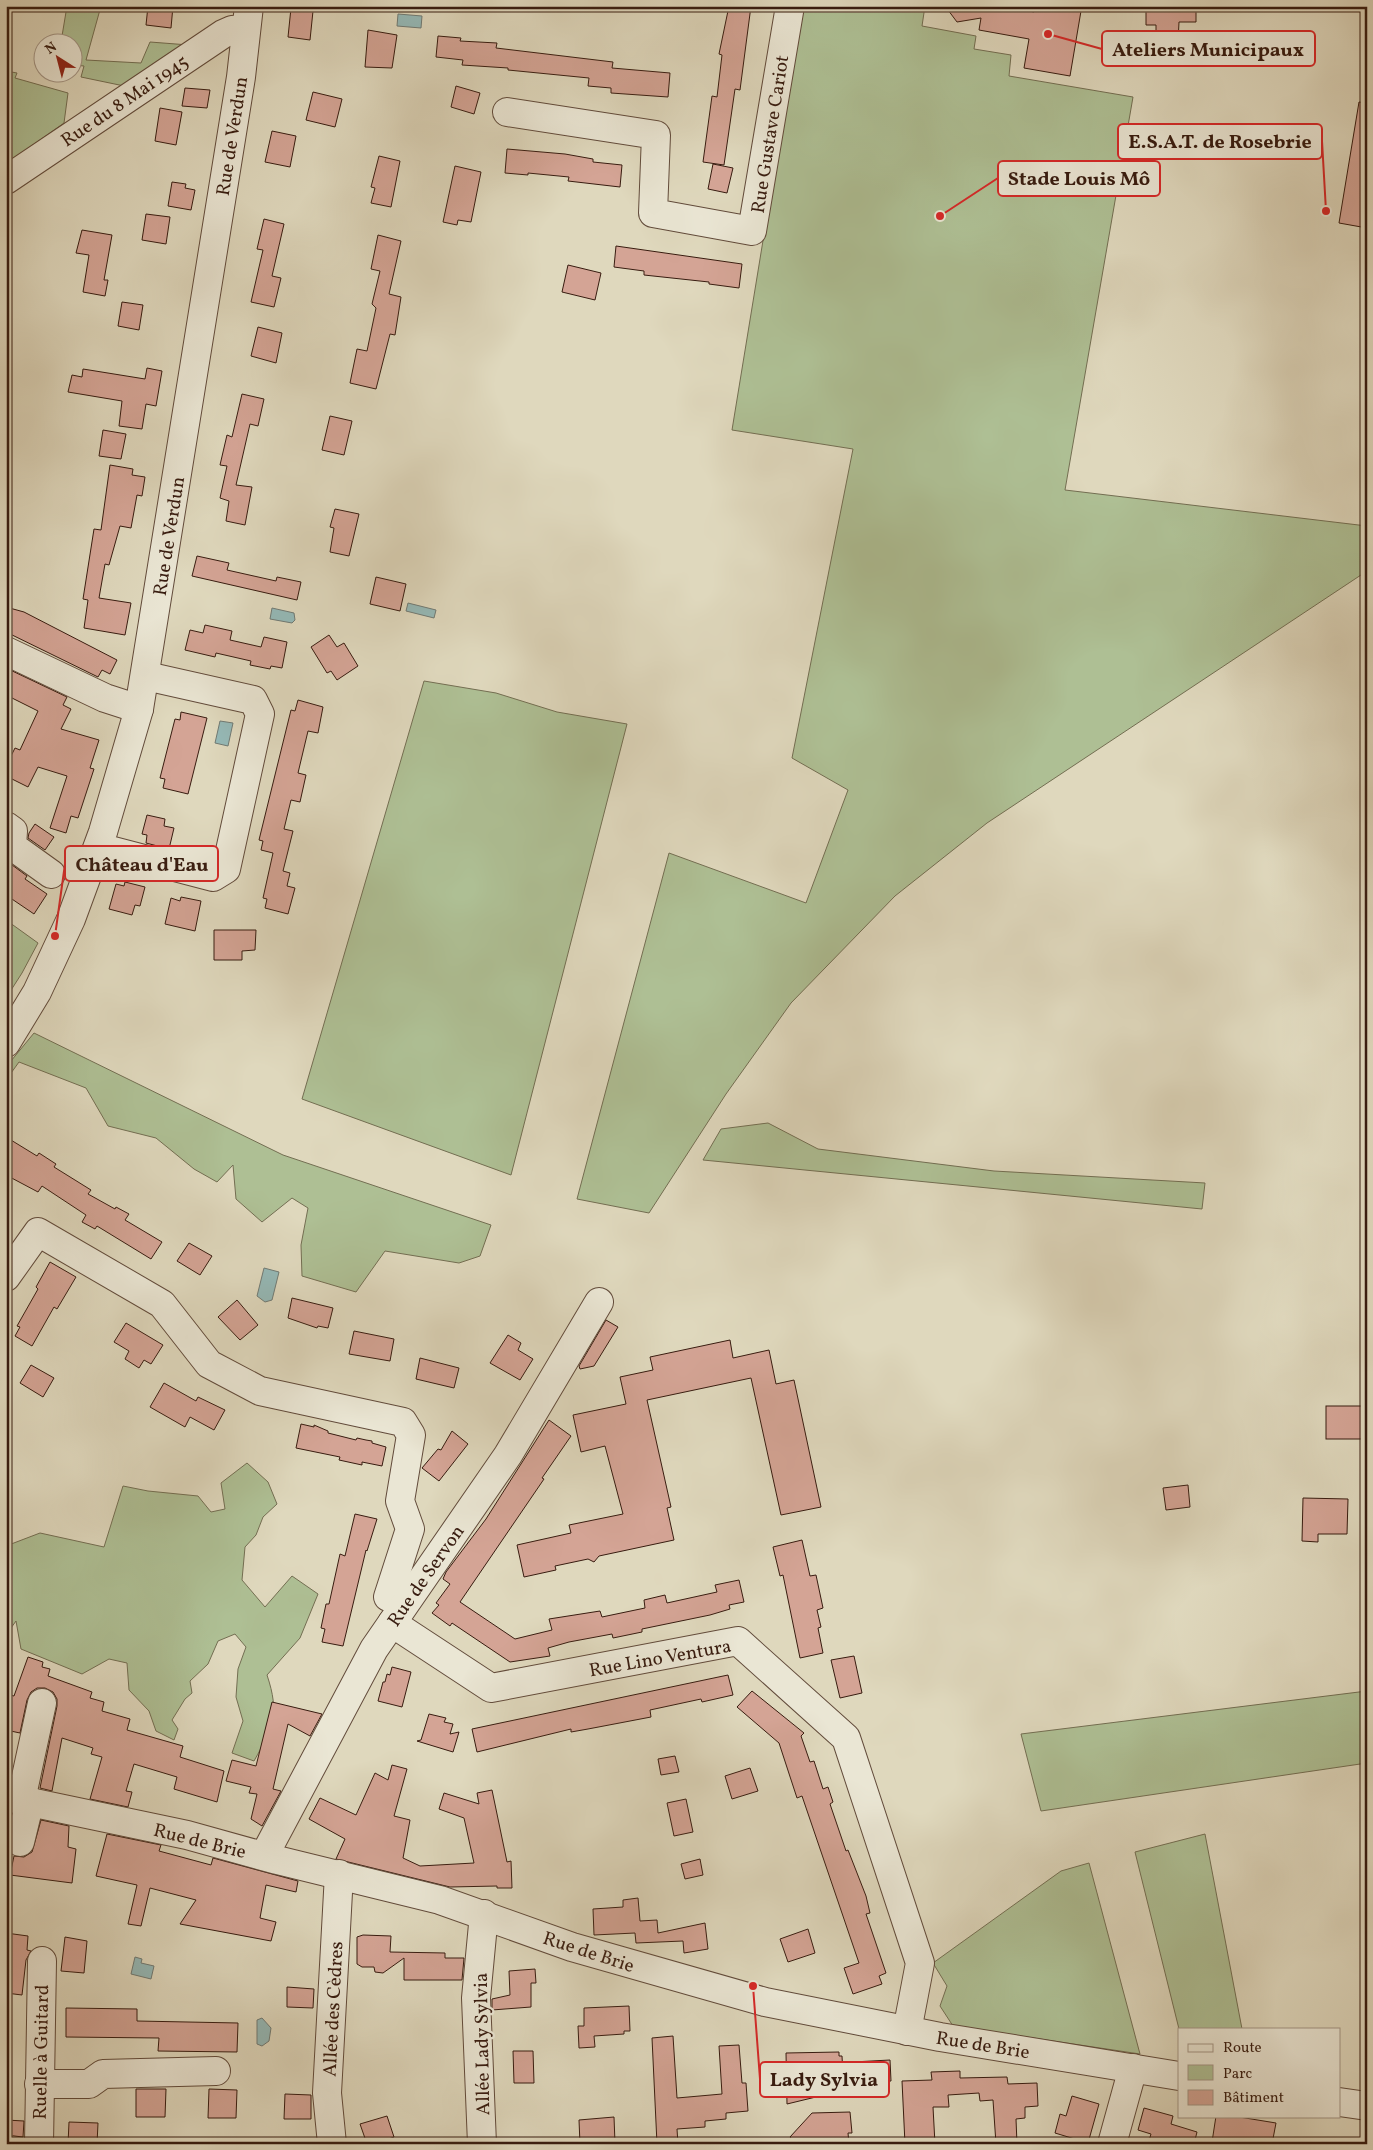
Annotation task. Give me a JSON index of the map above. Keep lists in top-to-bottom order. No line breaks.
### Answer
{"streets":{"street":["Rue du 8 Mai 1945","Rue Gustave Cariot","Rue de Verdun","Rue de Servon","Rue Lino Ventura","Rue de Brie","Allée des Cèdres","Allée Lady Sylvia","Ruelle à Guitard"]},"crossings":[["Rue du 8 Mai 1945","Rue de Verdun"],["Rue de Servon","Rue Lino Ventura"],["Rue de Servon","Rue de Brie"],["Rue Lino Ventura","Rue de Brie"],["Rue de Brie","Allée des Cèdres"],["Rue de Brie","Allée Lady Sylvia"]],"places":["Ateliers Municipaux","E.S.A.T. de Rosebrie","Stade Louis Mô","Château d'Eau","Lady Sylvia"],"legend":["Route","Parc","Bâtiment"],"north":"top left"}
